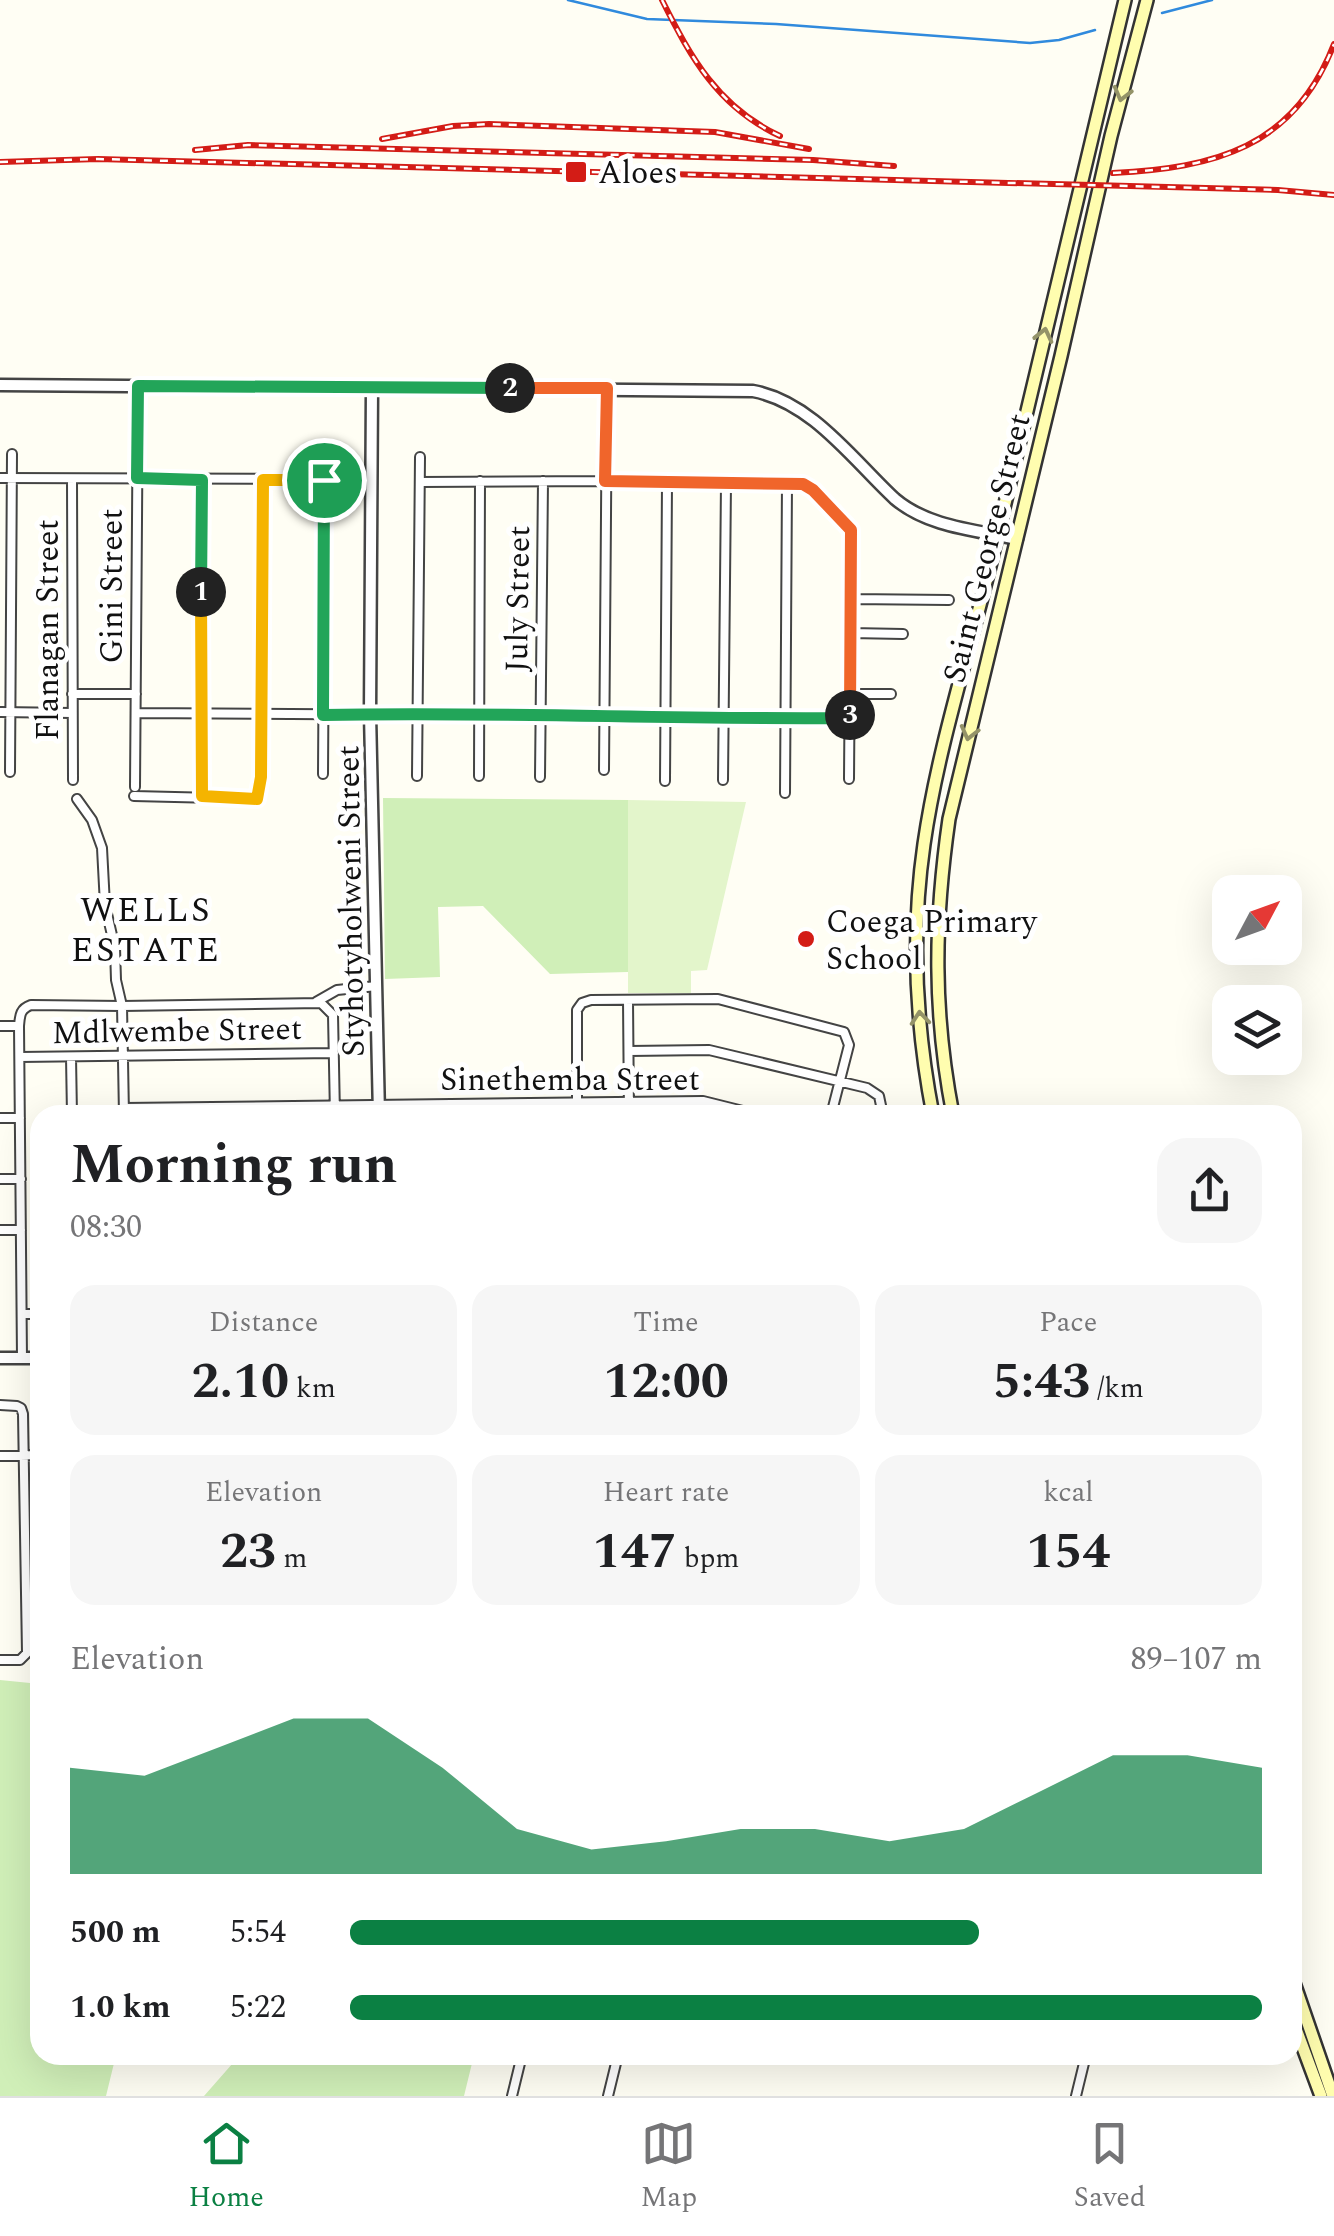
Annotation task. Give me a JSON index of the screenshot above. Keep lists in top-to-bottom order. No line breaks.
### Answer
{"streets":{"main road":["Saint George Street"],"street":["Gini Street","July Street","Flanagan Street","Styhotyholweni Street","Mdlwembe Street","Sinethemba Street"]},"districts":["WELLS ESTATE"],"places":{"transit":["Aloes"],"other":["Coega Primary School"]},"north":"top right","page":{"pins":["2","1","3"],"heading":["Morning run","08:30"],"stats":[["Distance","2.10 km"],["Time","12:00"],["Pace","5:43 /km"],["Elevation","23 m"],["Heart rate","147 bpm"],["kcal","154"]],"chart":["Elevation","89–107 m"],"list":[{"name":"500 m","note":"5:54"},{"name":"1.0 km","note":"5:22"}],"tabs":["Home","Map","Saved"]}}
